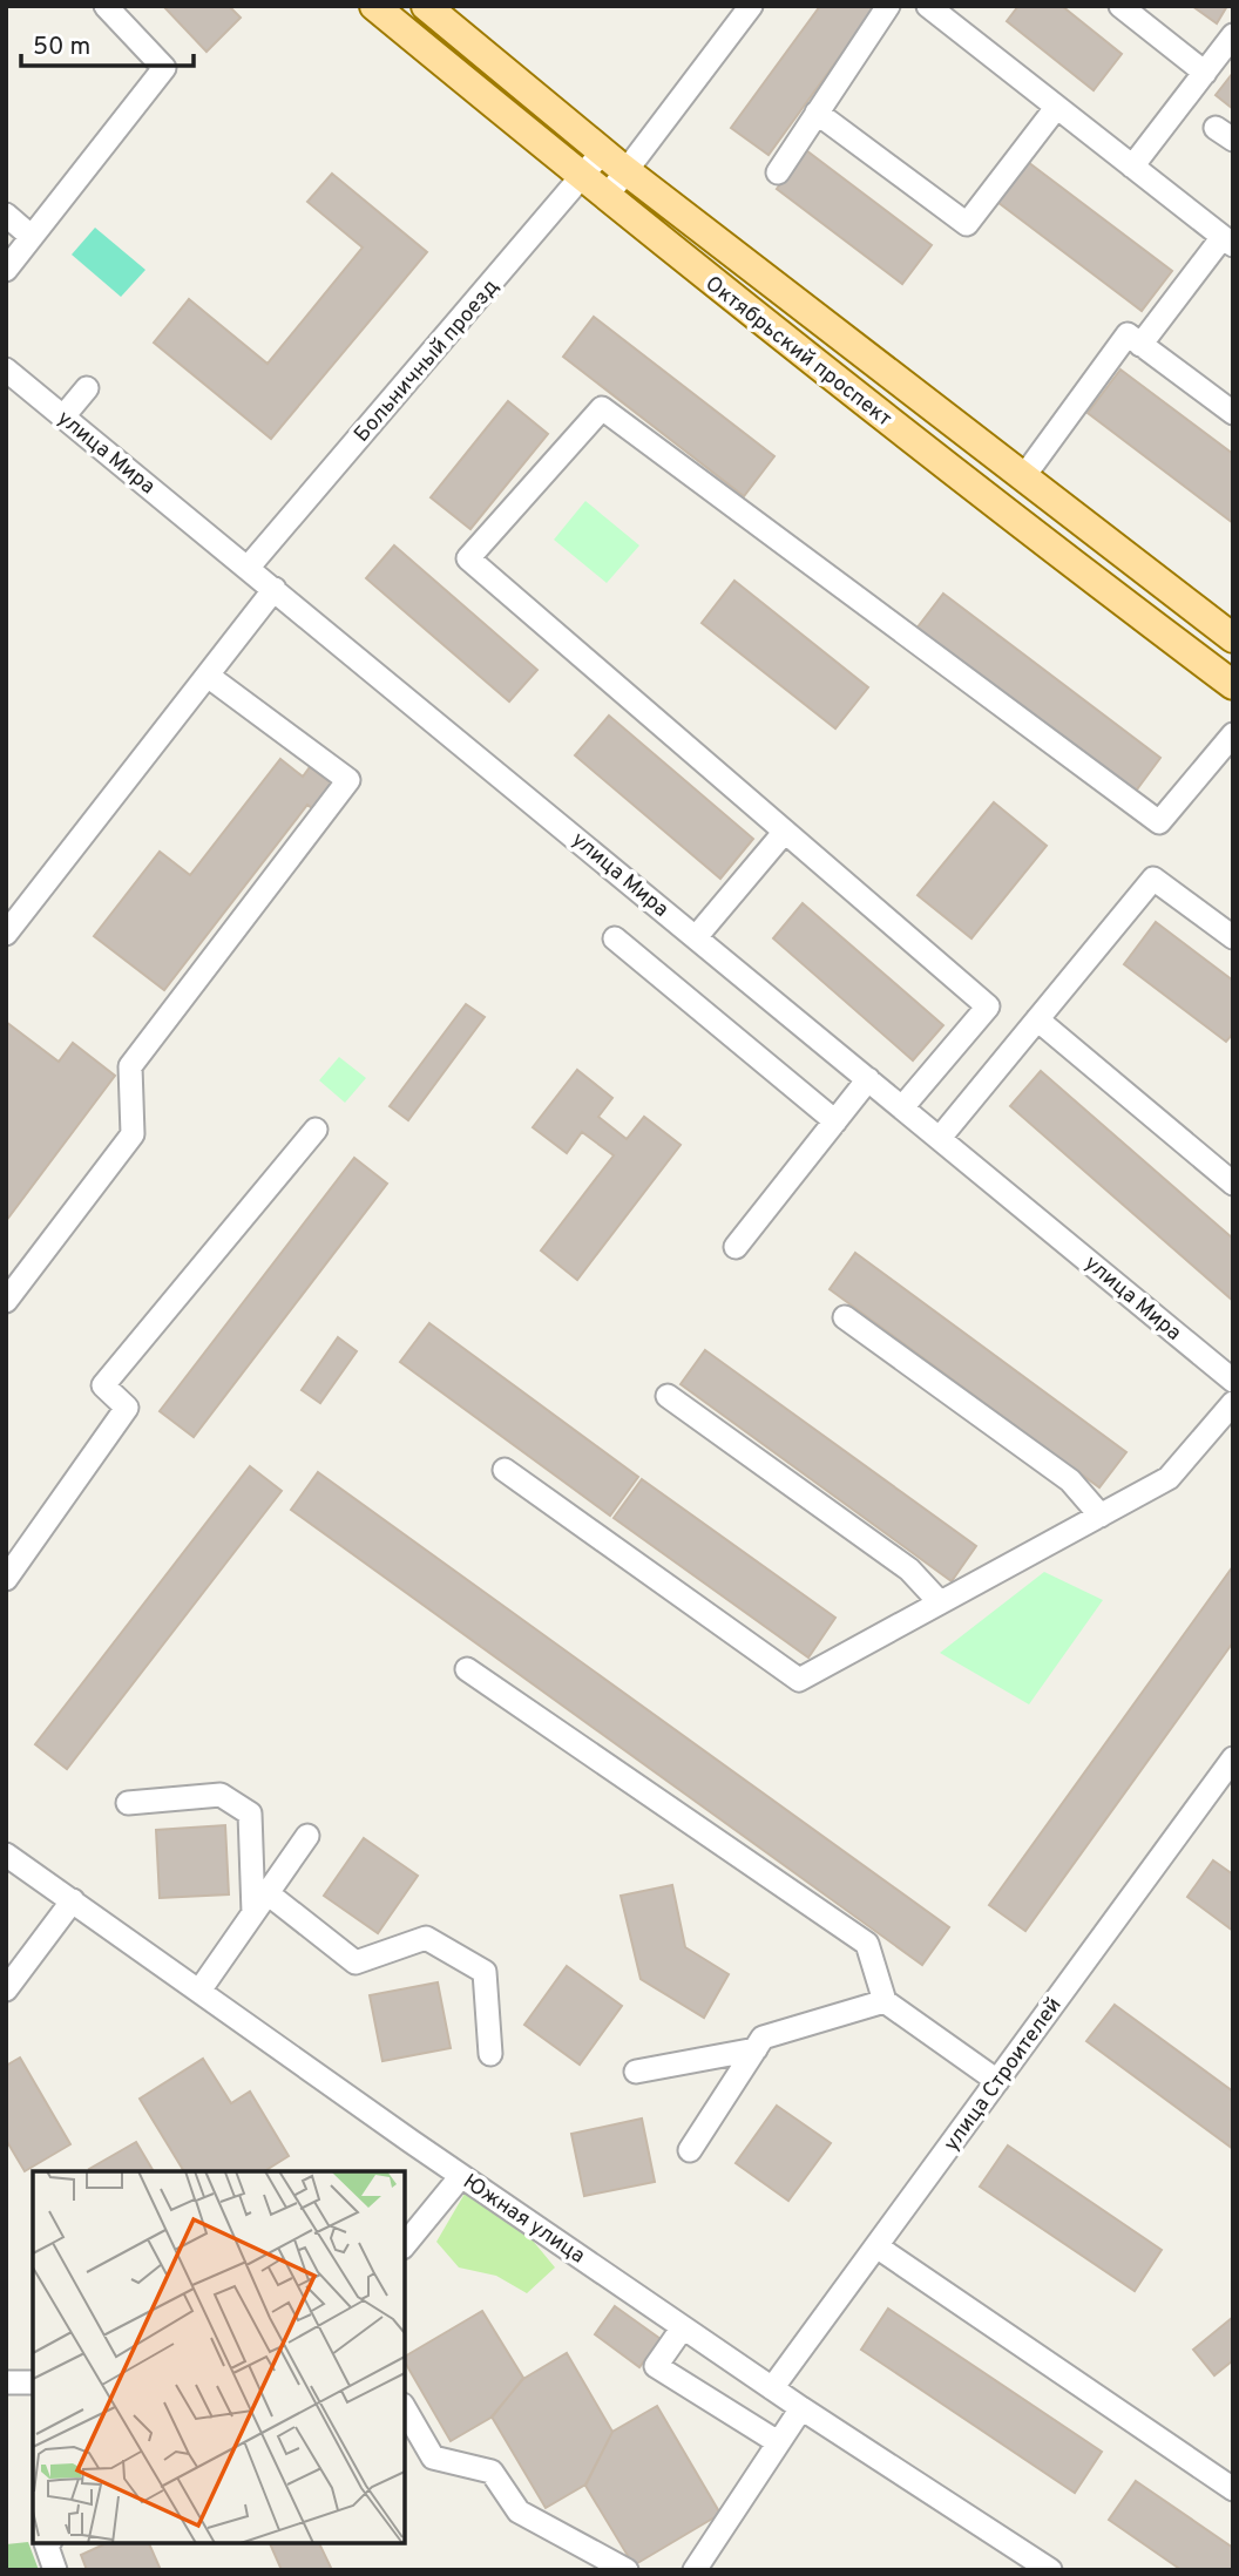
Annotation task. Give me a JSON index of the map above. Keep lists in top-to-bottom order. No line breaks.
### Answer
{"streets":{"main road":["Октябрьский проспект"],"street":["Больничный проезд","улица Мира","улица Строителей","Южная улица"]},"crossings":[["Октябрьский проспект","Больничный проезд"],["Больничный проезд","улица Мира"],["улица Строителей","Южная улица"]],"scale_bar":"50 m"}
